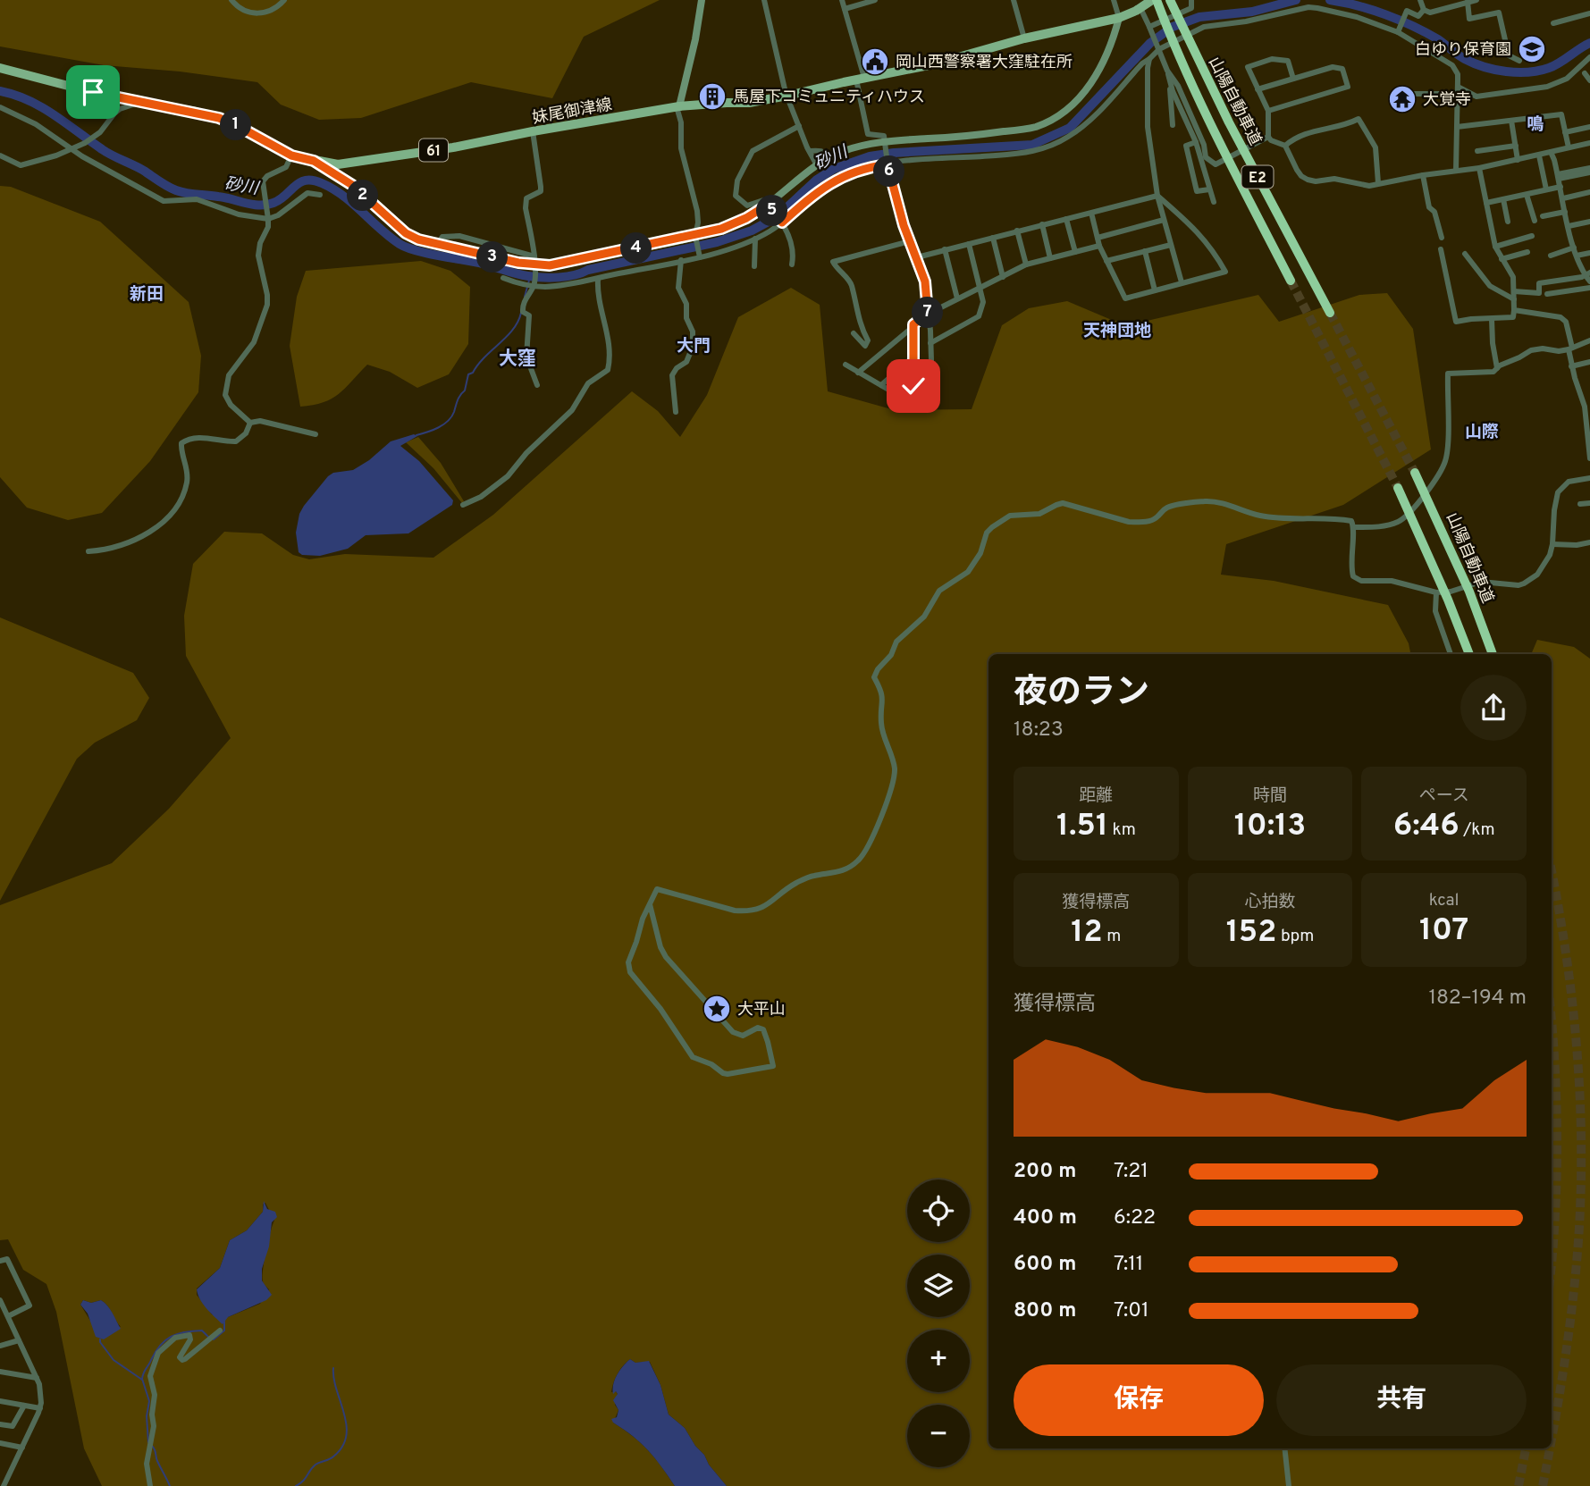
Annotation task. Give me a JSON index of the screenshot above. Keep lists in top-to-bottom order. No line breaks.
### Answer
{"streets":{"highway":["山陽自動車道","E2"],"main road":["妹尾御津線","61"]},"crossings":[["山陽自動車道","妹尾御津線"]],"districts":["鳴","新田","天神団地","大門","大窪","山際"],"water":["砂川"],"places":{"school or university":["白ゆり保育園"],"public building":["岡山西警察署大窪駐在所"],"building":["馬屋下コミュニティハウス"],"temple":["大覚寺"],"place":["大平山"]},"page":{"pins":["1","6","2","5","4","3","7"],"heading":["夜のラン","18:23"],"stats":[["距離","1.51 km"],["時間","10:13"],["ペース","6:46 /km"],["獲得標高","12 m"],["心拍数","152 bpm"],["kcal","107"]],"chart":["獲得標高","182–194 m"],"list":[{"name":"200 m","note":"7:21"},{"name":"400 m","note":"6:22"},{"name":"600 m","note":"7:11"},{"name":"800 m","note":"7:01"}],"map_buttons":["+","−"],"buttons":["保存","共有"]}}
